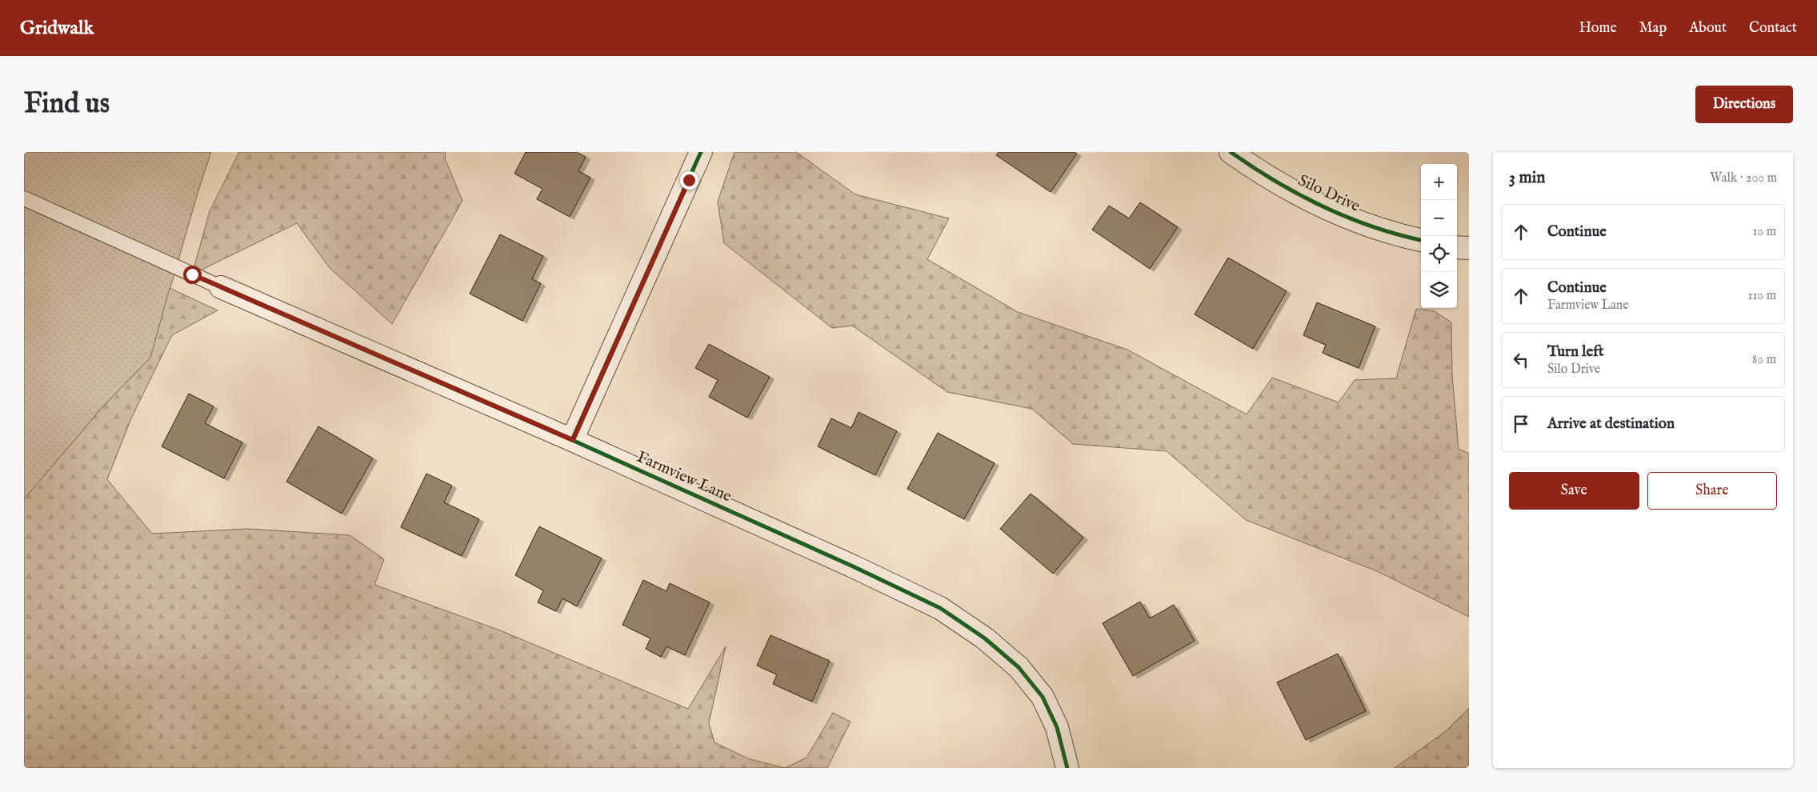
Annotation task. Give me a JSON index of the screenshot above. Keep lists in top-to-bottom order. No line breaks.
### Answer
{"streets":{"street":["Silo Drive","Farmview Lane"]},"page":{"header":"Gridwalk","nav":["Home","Map","About","Contact"],"buttons":["Directions",["Save","Share"]],"title":"Find us","heading":["3 min","Walk · 200 m"],"map_buttons":["+","−"],"list":[["Continue","10 m"],["Continue","Farmview Lane","110 m"],["Turn left","Silo Drive","80 m"],"Arrive at destination"]}}
